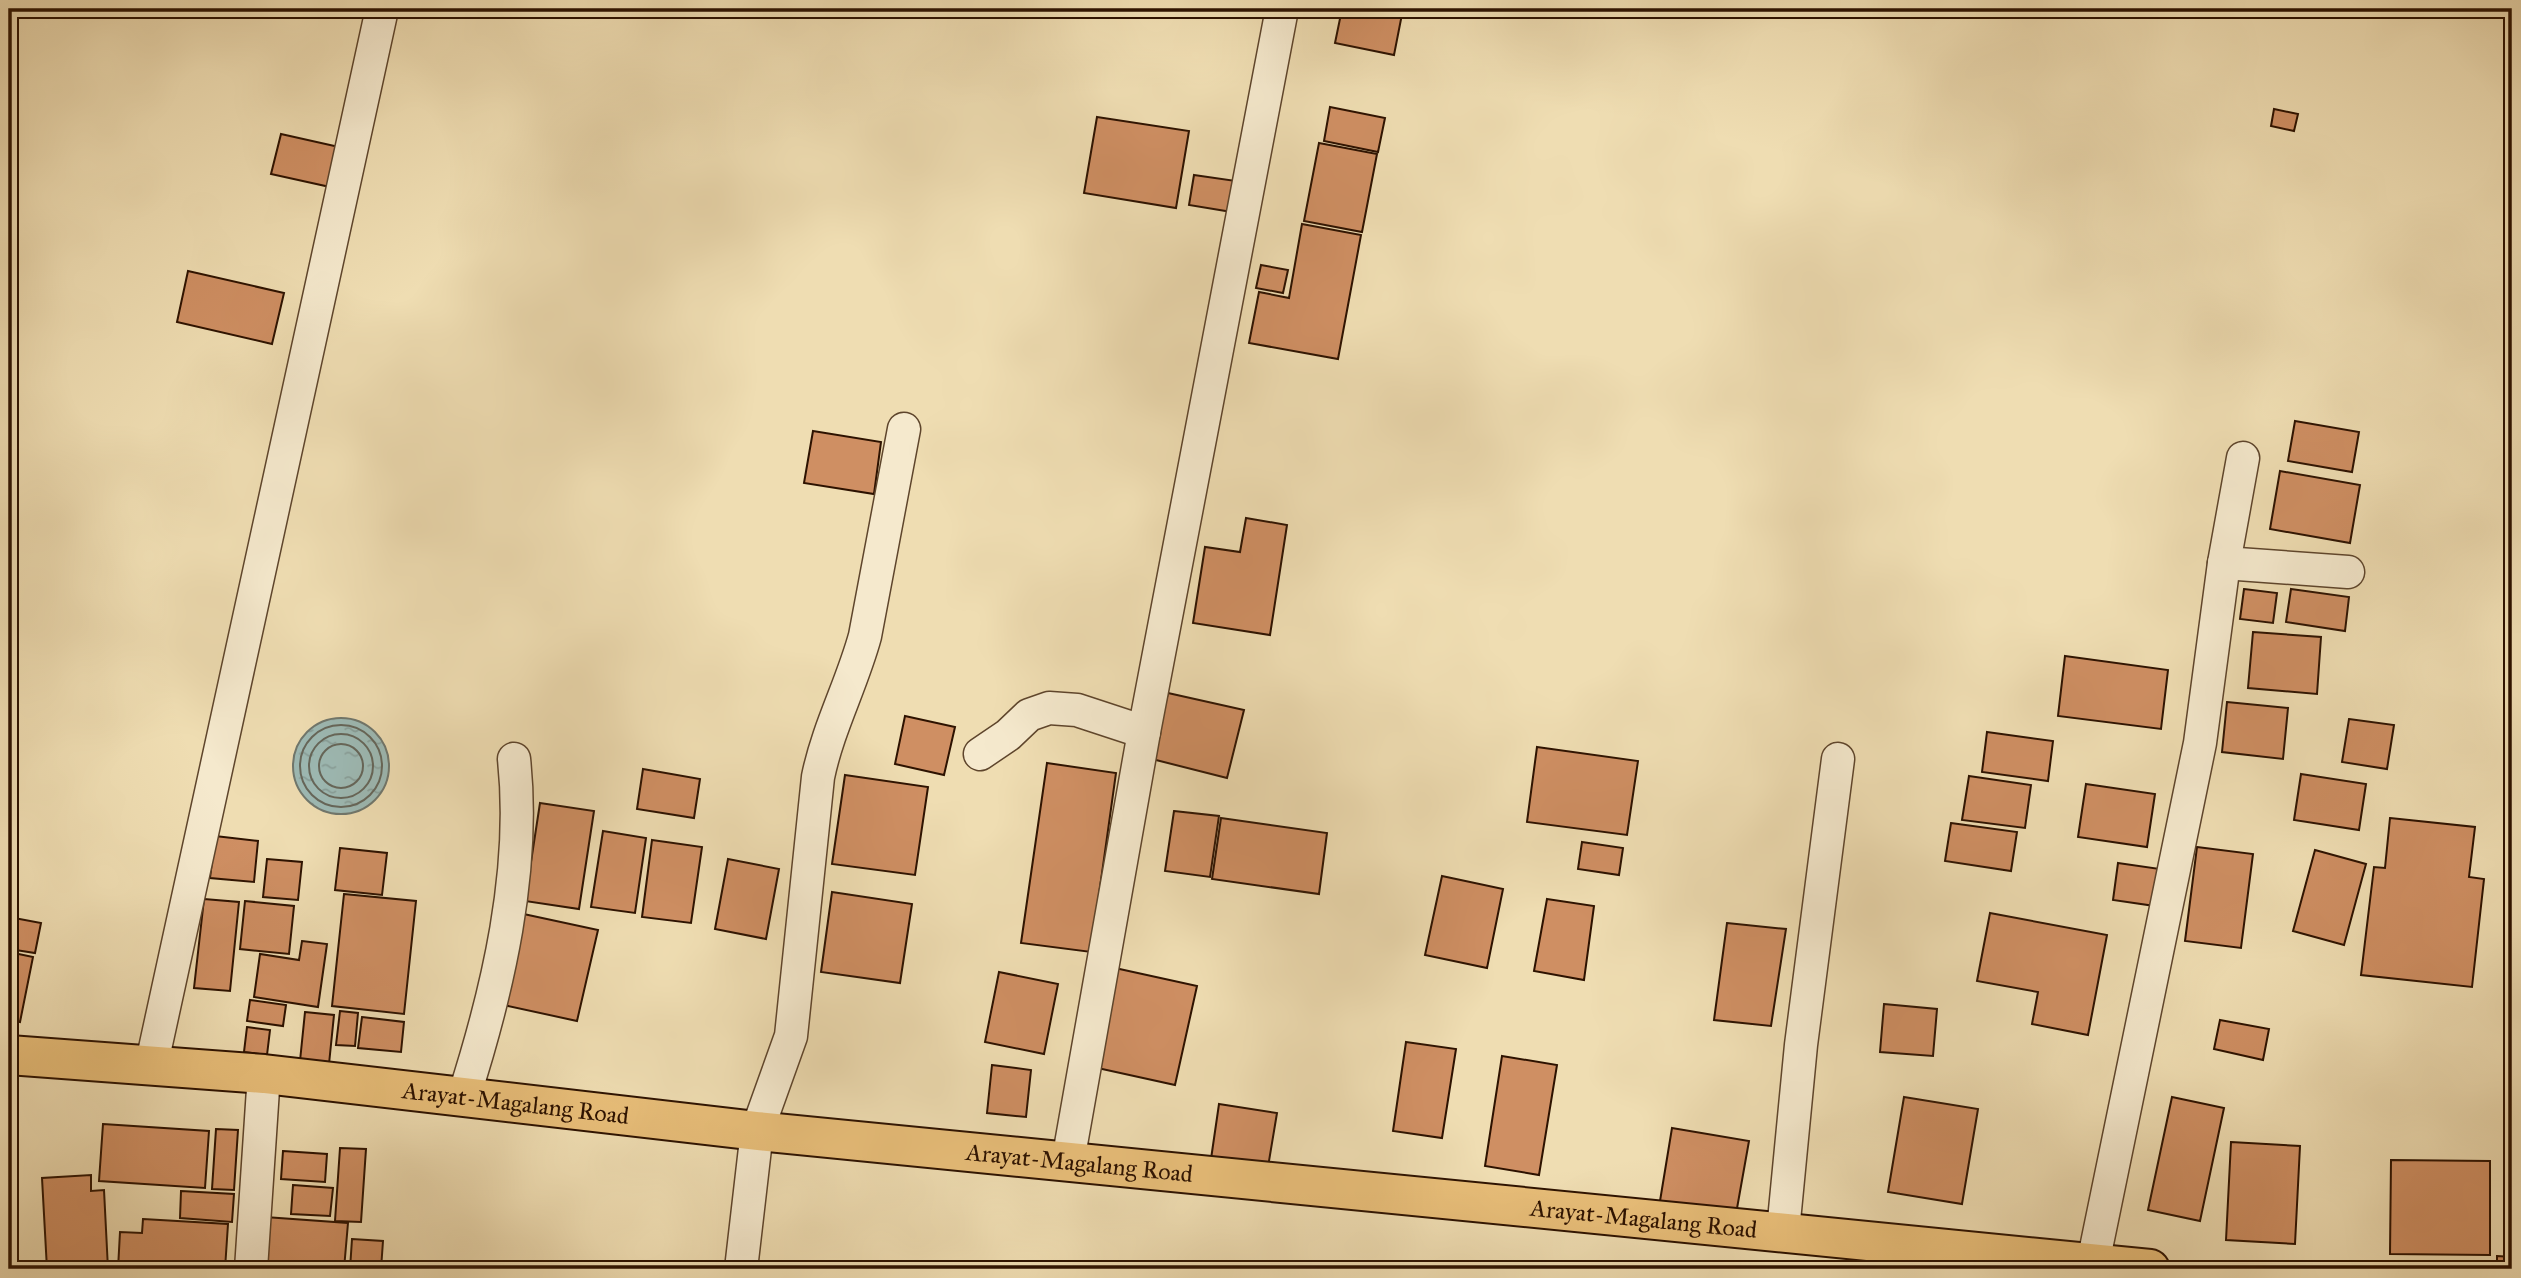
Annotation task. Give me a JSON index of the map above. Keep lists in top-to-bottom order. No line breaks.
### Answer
{"streets":{"main road":["Arayat-Magalang Road"]}}
